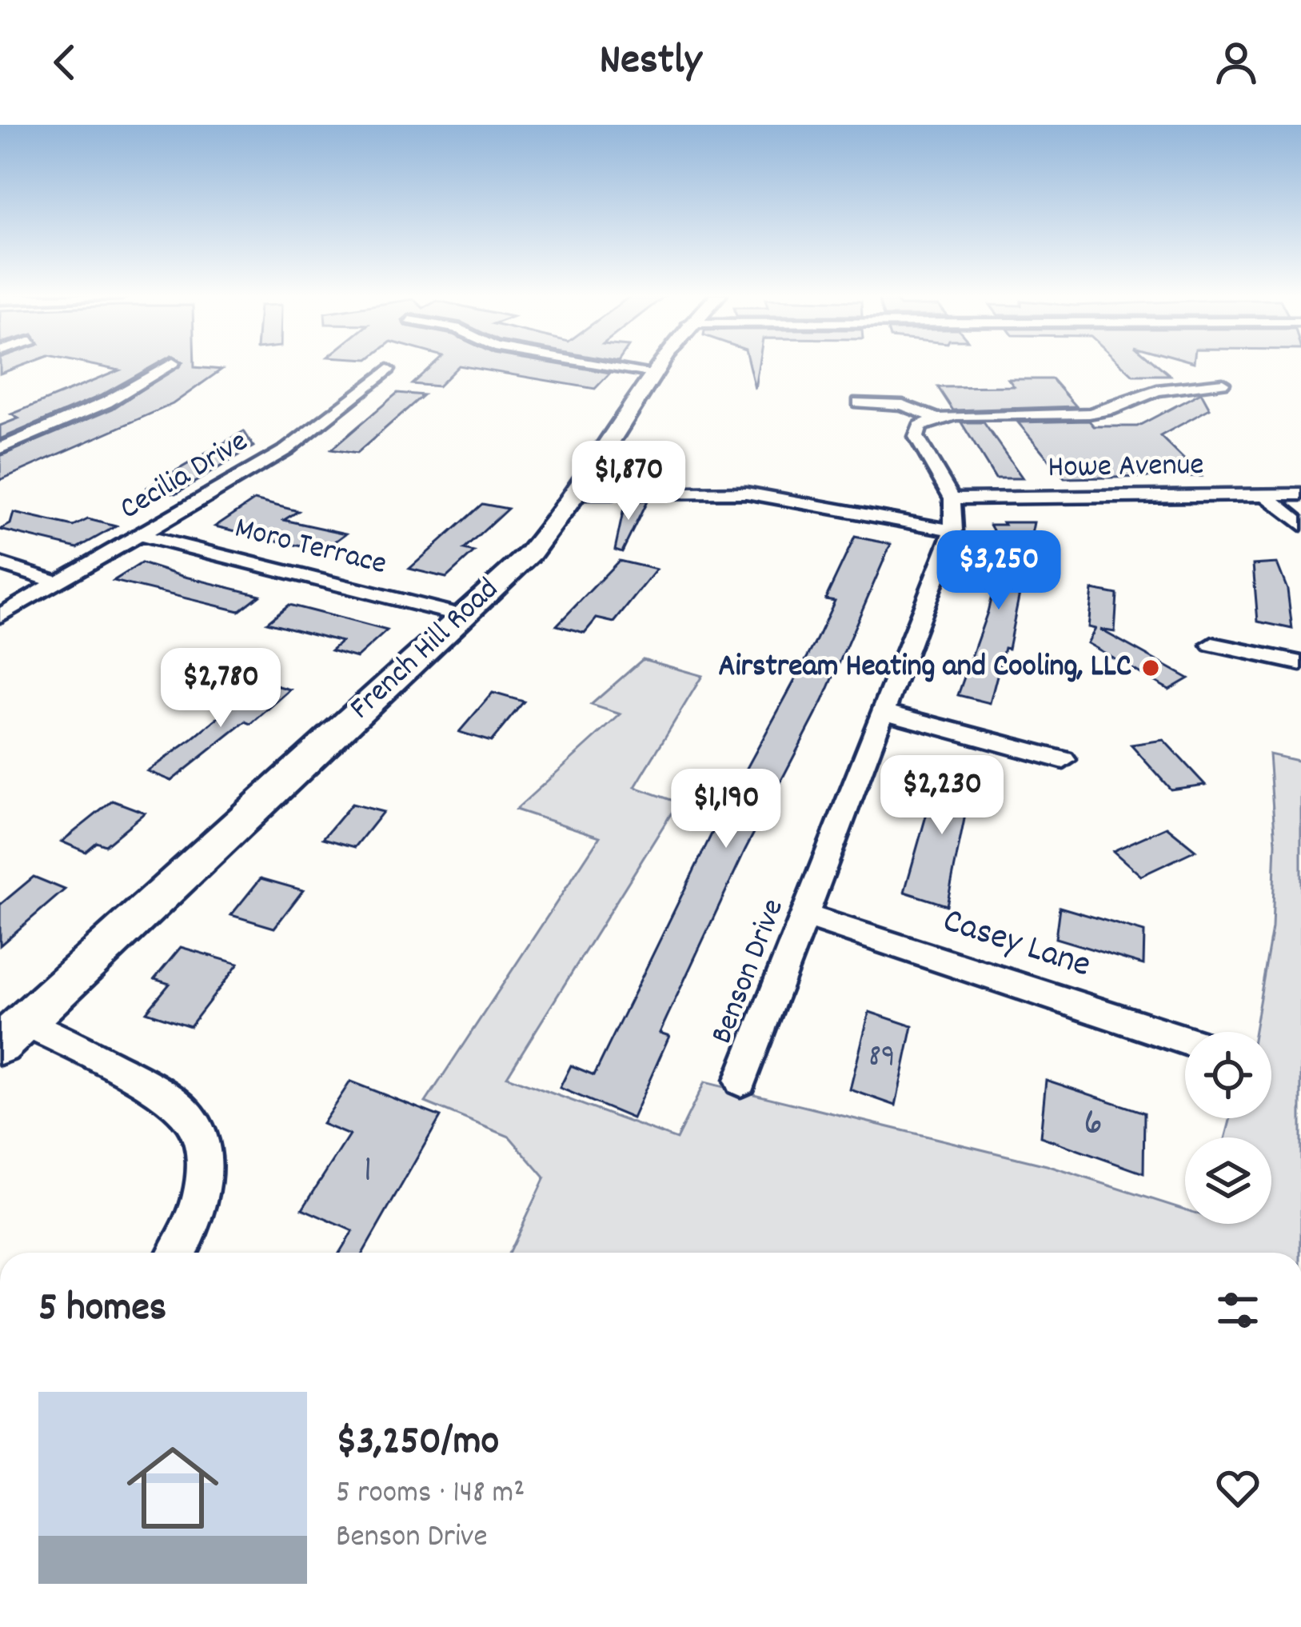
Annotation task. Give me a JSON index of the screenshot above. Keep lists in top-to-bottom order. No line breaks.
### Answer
{"streets":{"main road":["French Hill Road"],"street":["Howe Avenue","Cecilia Drive","Moro Terrace","Casey Lane","Benson Drive"]},"crossings":[["Howe Avenue","Benson Drive"],["Cecilia Drive","Moro Terrace"],["Moro Terrace","French Hill Road"],["Casey Lane","Benson Drive"]],"places":["Airstream Heating and Cooling, LLC"],"house_numbers":["89","6","1"],"page":{"header":"Nestly","price":["$1,870","$3,250","$2,780","$2,230","$1,190"],"heading":"5 homes","list":[{"name":"$3,250/mo","note":"5 rooms · 148 m² · Benson Drive"}]}}
